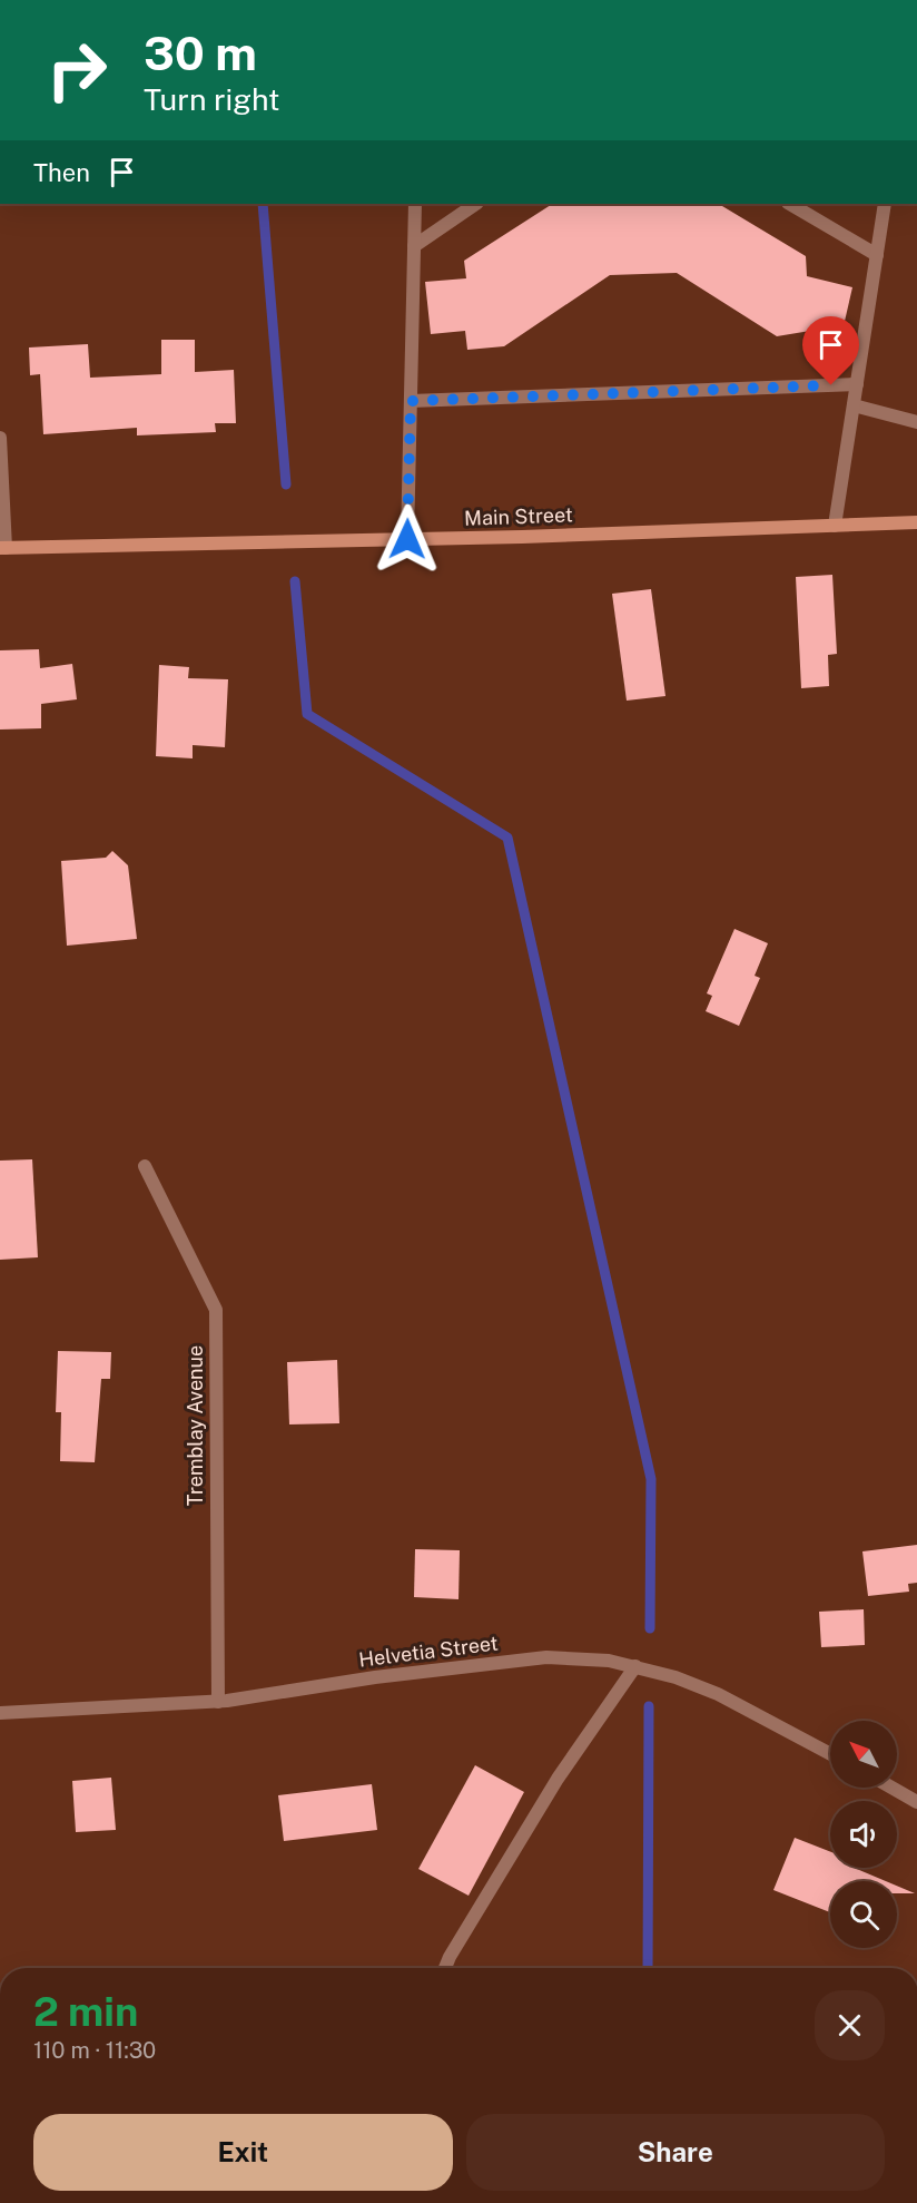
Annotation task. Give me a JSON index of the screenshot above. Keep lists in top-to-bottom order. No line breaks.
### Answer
{"streets":{"main road":["Main Street"],"street":["Tremblay Avenue","Helvetia Street"]},"crossings":[["Tremblay Avenue","Helvetia Street"]],"north":"top left","page":{"turn":["30 m","Turn right"],"then":"Then","heading":["2 min","110 m · 11:30"],"buttons":["Exit","Share"]}}
